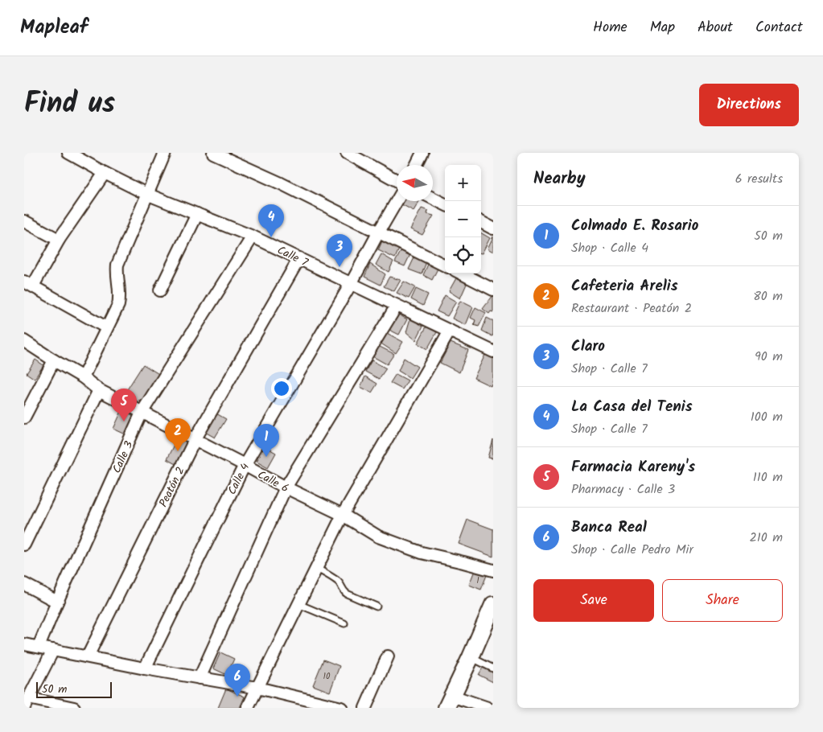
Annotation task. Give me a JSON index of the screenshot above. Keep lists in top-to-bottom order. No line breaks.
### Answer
{"streets":{"street":["Calle 7","Calle 3","Calle 4","Calle 6","Peatón 2"]},"crossings":[["Calle 7","Calle 3"],["Calle 7","Calle 4"],["Calle 7","Peatón 2"],["Calle 3","Calle 6"],["Calle 4","Calle 6"],["Calle 6","Peatón 2"]],"house_numbers":["1","10"],"scale_bar":"50 m","north":"left","page":{"header":"Mapleaf","nav":["Home","Map","About","Contact"],"title":"Find us","buttons":["Directions",["Save","Share"]],"heading":["Nearby","6 results"],"map_buttons":["+","−"],"pins":["4","3","5","2","1","6"],"list":[{"mark":"1","name":"Colmado E. Rosario","note":"Shop · Calle 4","value":"50 m"},{"mark":"2","name":"Cafeteria Arelis","note":"Restaurant · Peatón 2","value":"80 m"},{"mark":"3","name":"Claro","note":"Shop · Calle 7","value":"90 m"},{"mark":"4","name":"La Casa del Tenis","note":"Shop · Calle 7","value":"100 m"},{"mark":"5","name":"Farmacia Kareny's","note":"Pharmacy · Calle 3","value":"110 m"},{"mark":"6","name":"Banca Real","note":"Shop · Calle Pedro Mir","value":"210 m"}],"scale":"50 m"}}
